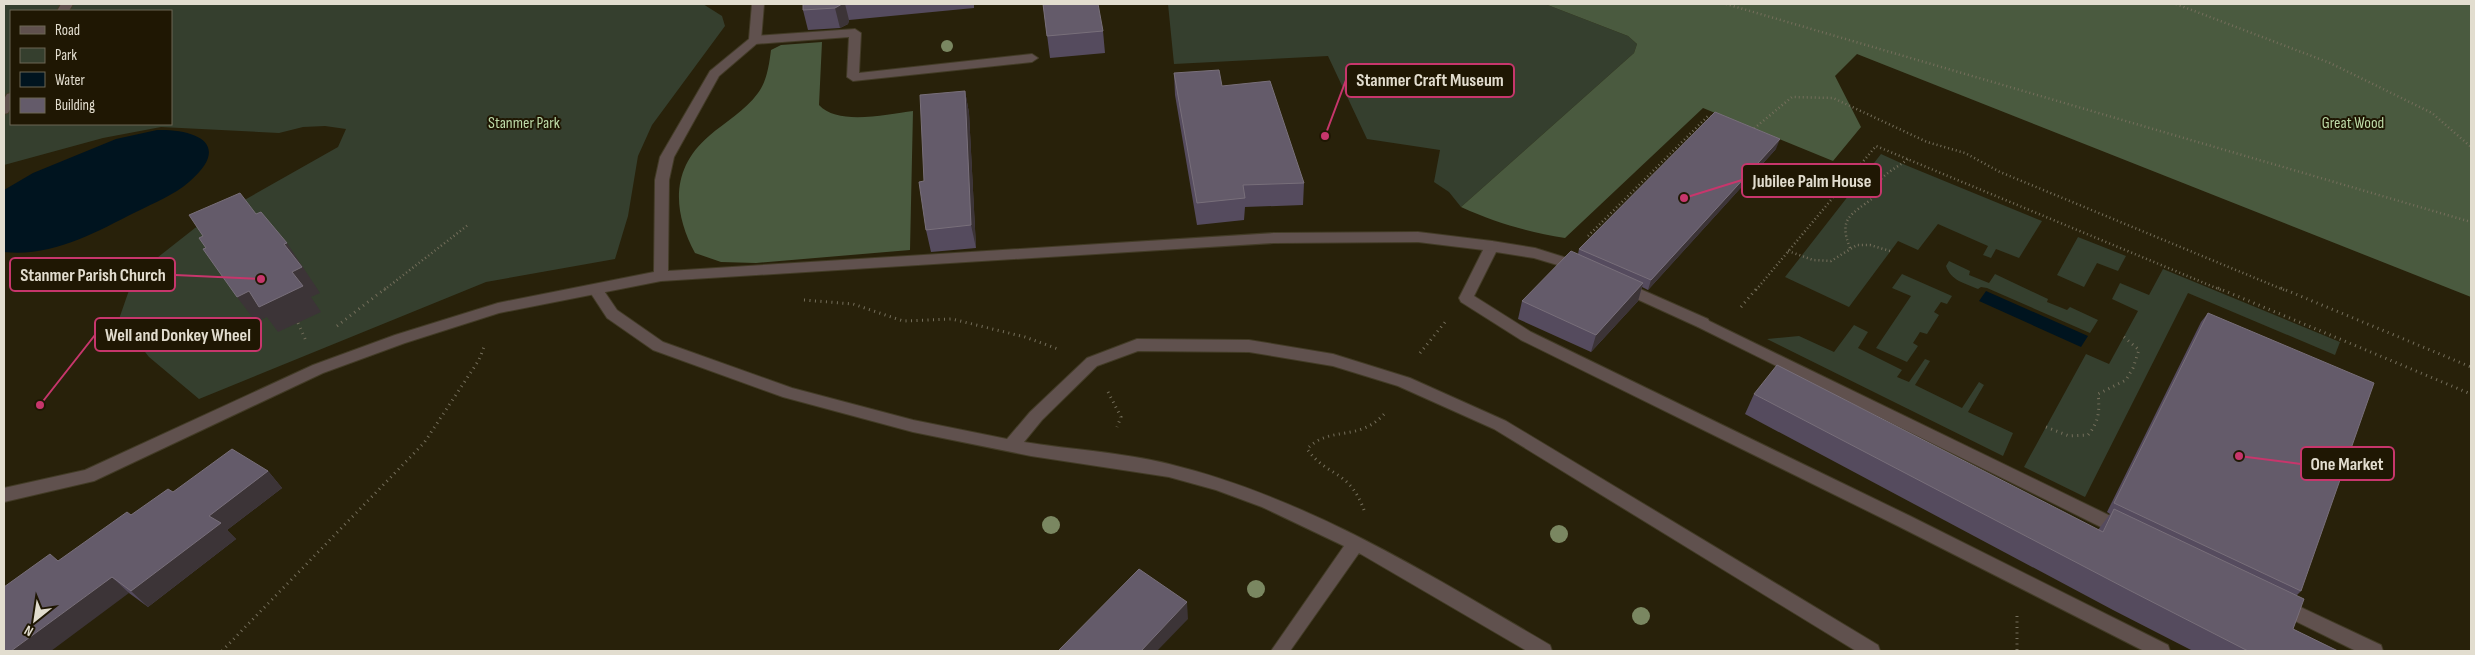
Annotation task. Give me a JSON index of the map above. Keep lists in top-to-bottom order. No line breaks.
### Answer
{"parks":["Stanmer Park","Great Wood"],"places":["Stanmer Craft Museum","Jubilee Palm House","Stanmer Parish Church","Well and Donkey Wheel","One Market"],"legend":["Road","Park","Water","Building"],"north":"bottom left"}
